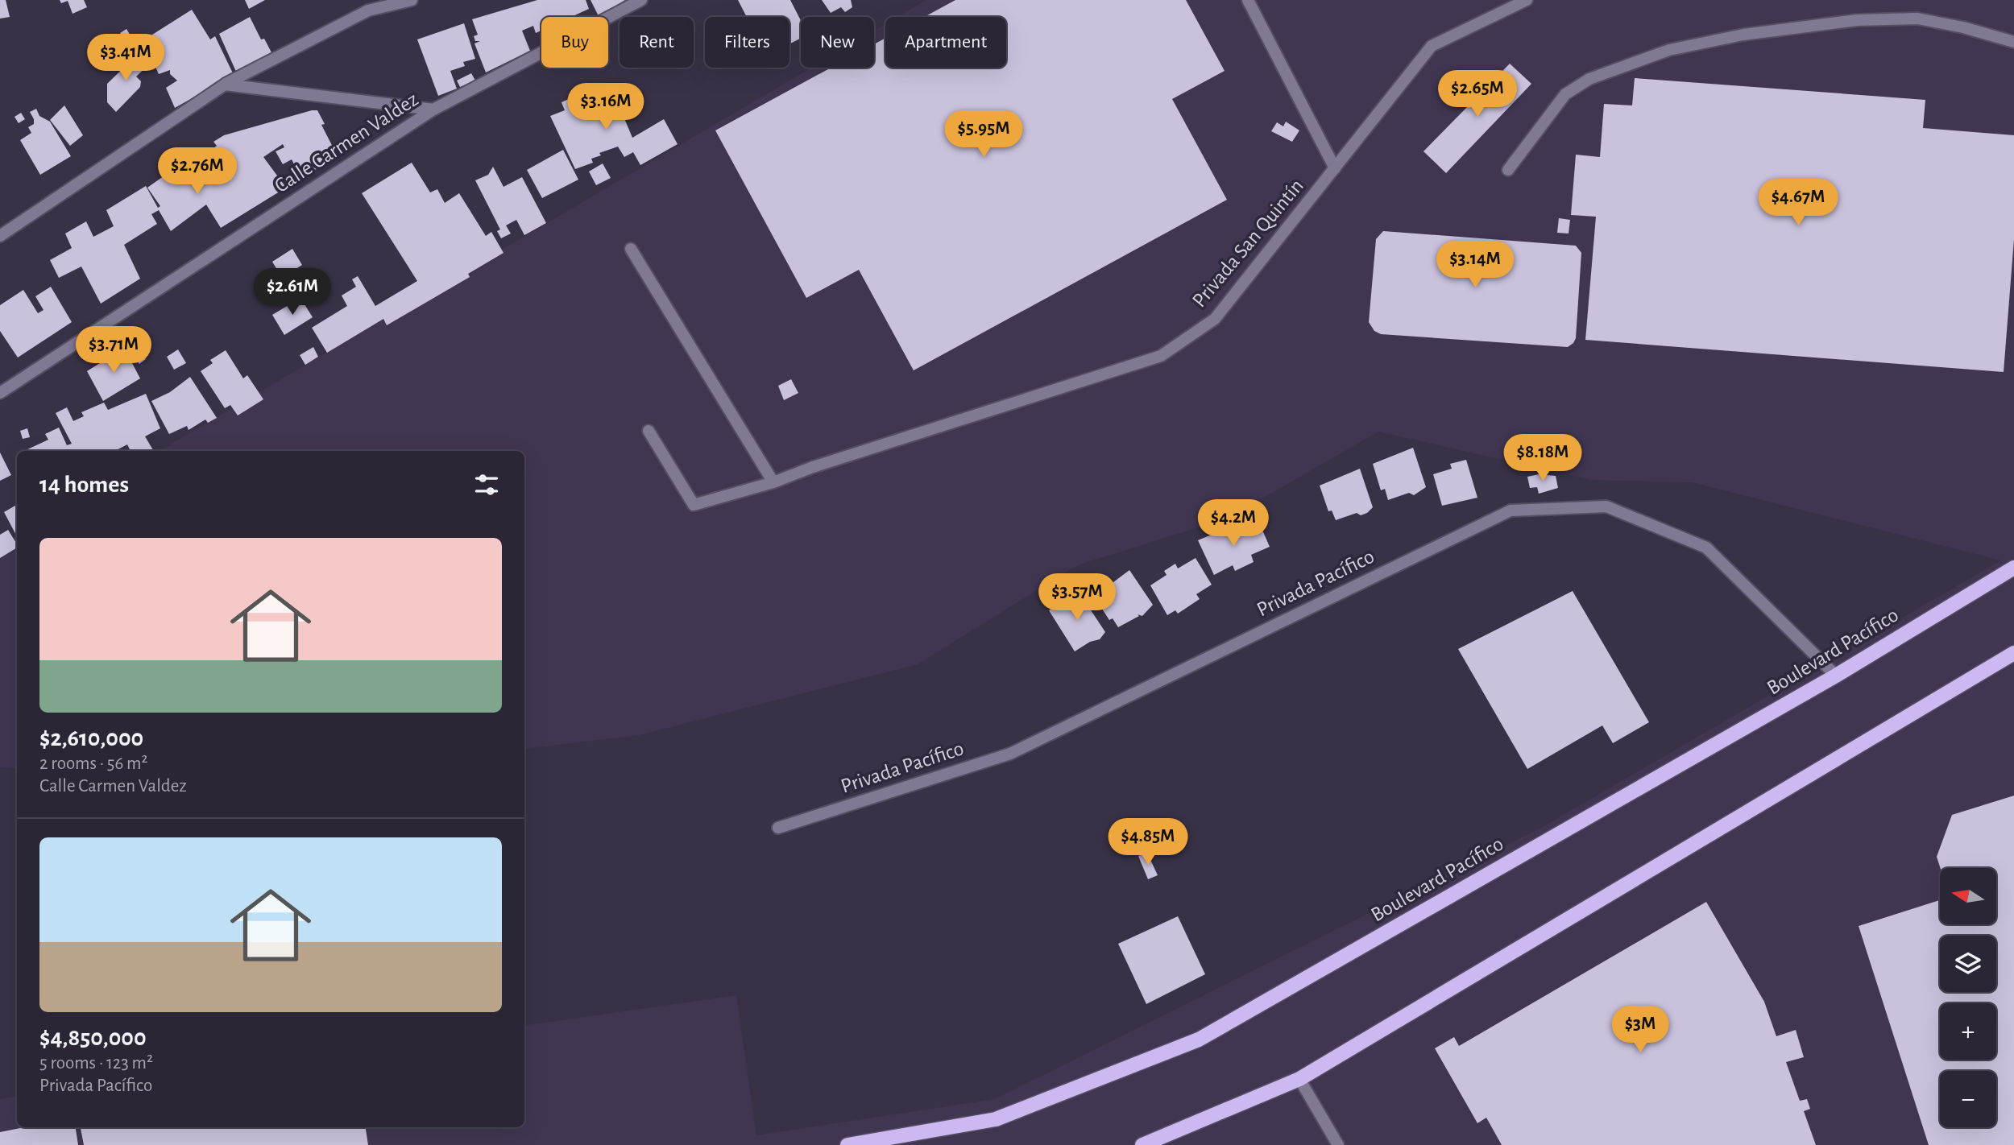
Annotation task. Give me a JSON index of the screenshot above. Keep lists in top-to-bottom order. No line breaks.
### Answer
{"streets":{"main road":["Boulevard Pacífico"],"street":["Calle Carmen Valdez","Privada San Quintín","Privada Pacífico"]},"crossings":[["Privada Pacífico","Boulevard Pacífico"]],"north":"left","page":{"chip":["Buy","Rent","Filters","New","Apartment"],"price":["$3.41M","$2.65M","$3.16M","$5.95M","$2.76M","$4.67M","$3.14M","$2.61M","$3.71M","$8.18M","$4.2M","$3.57M","$4.85M","$3M"],"heading":"14 homes","list":[{"name":"$2,610,000","note":"2 rooms · 56 m² · Calle Carmen Valdez"},{"name":"$4,850,000","note":"5 rooms · 123 m² · Privada Pacífico"}],"map_buttons":["+","−"]}}
